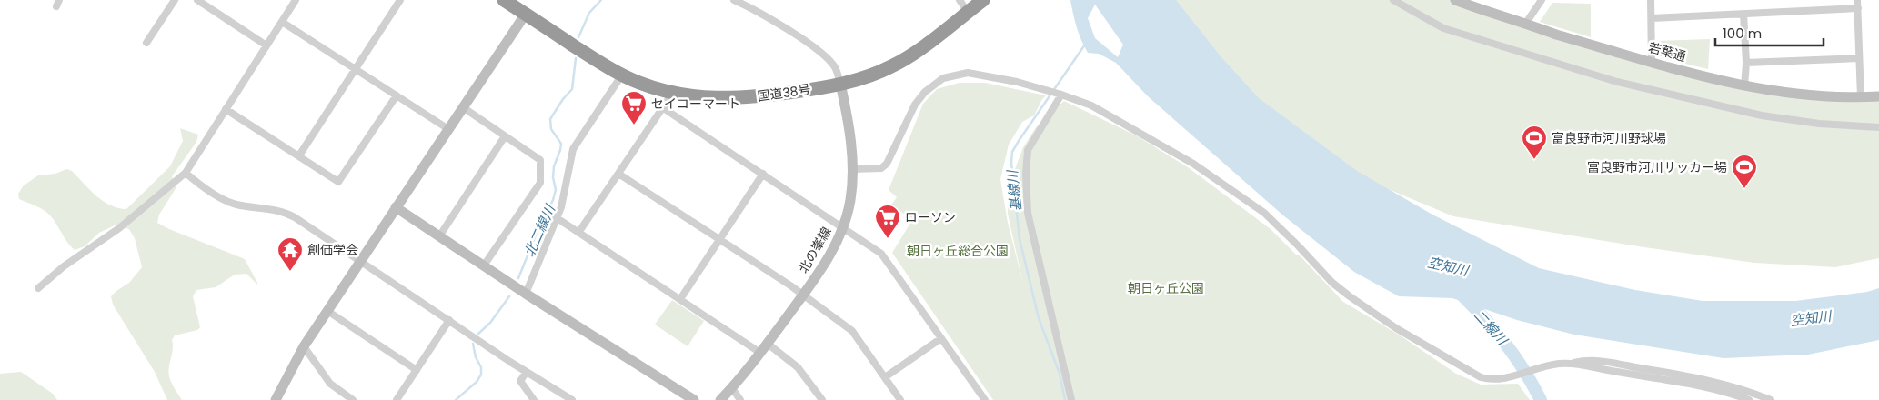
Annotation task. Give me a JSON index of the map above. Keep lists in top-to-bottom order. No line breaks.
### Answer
{"streets":{"highway":["国道38号"],"street":["若葉通","北の峯線"]},"crossings":[["国道38号","北の峯線"]],"water":["基線川","北二線川","空知川","二線川"],"parks":["朝日ヶ丘総合公園","朝日ヶ丘公園"],"places":{"supermarket":["セイコーマート","ローソン"],"sports":["富良野市河川野球場","富良野市河川サッカー場"],"temple":["創価学会"]},"scale_bar":"100 m"}
